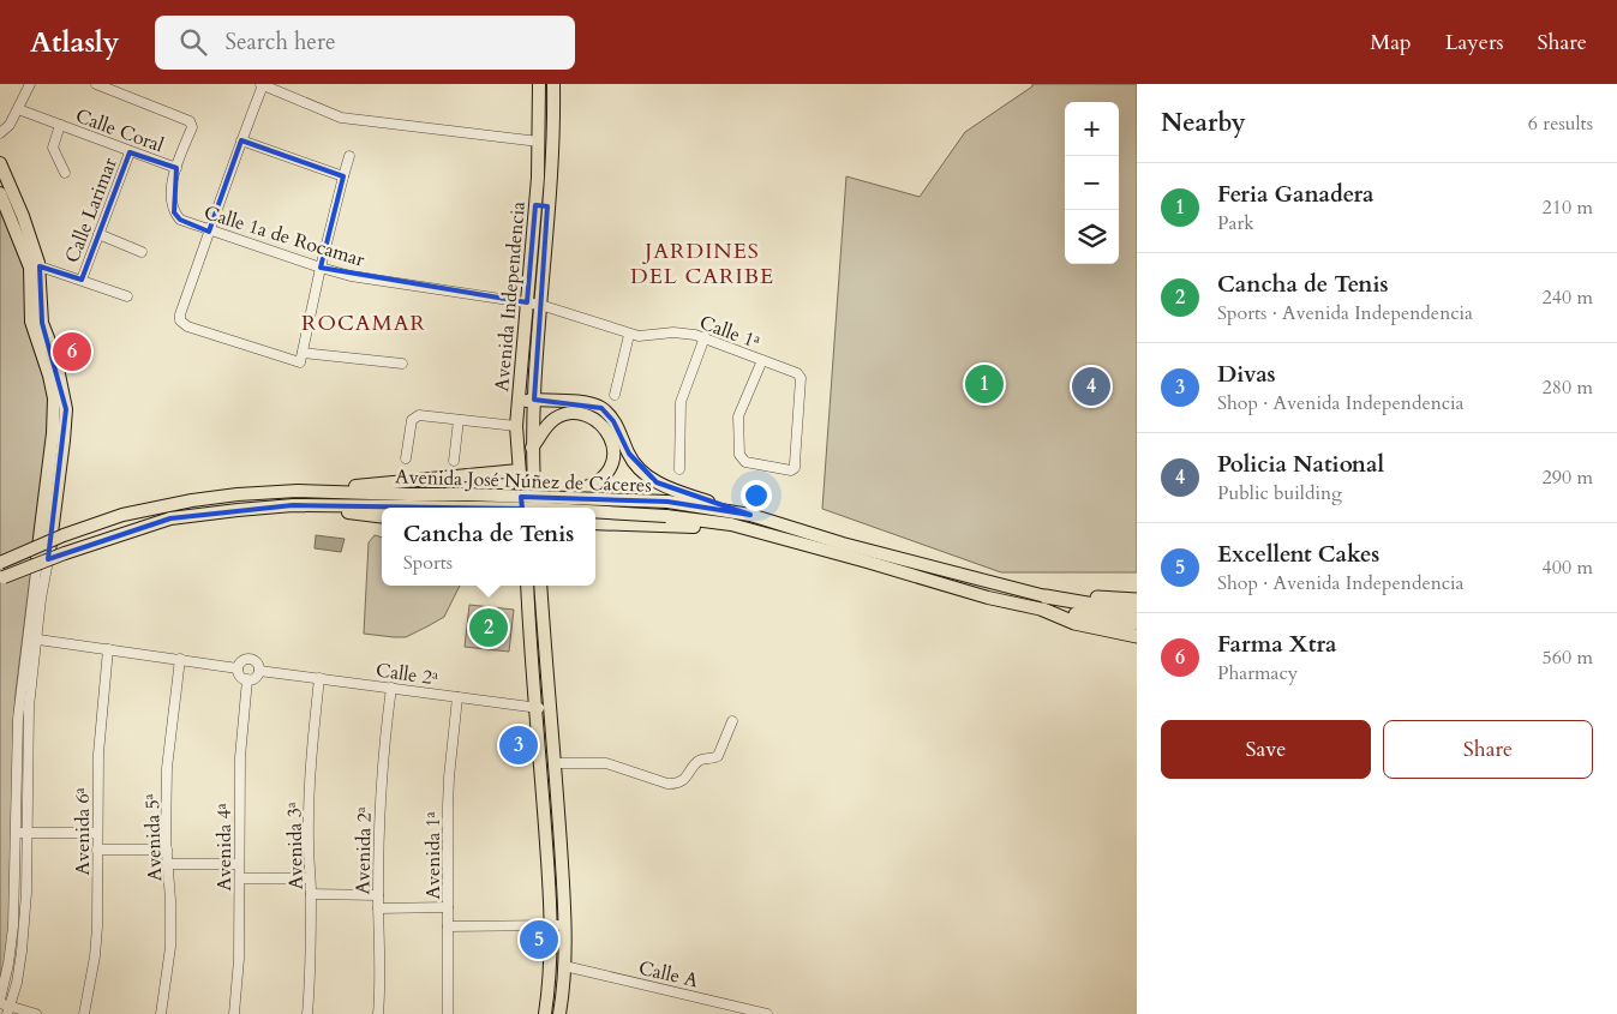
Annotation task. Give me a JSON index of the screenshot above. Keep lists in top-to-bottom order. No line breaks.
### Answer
{"streets":{"main road":["Avenida Independencia","Avenida José Núñez de Cáceres"],"street":["Calle Coral","Calle Larimar","Calle 1a de Rocamar","Calle 1ª","Calle 2ª","Avenida 6ª","Avenida 5ª","Avenida 3ª","Avenida 4ª","Avenida 2ª","Avenida 1ª","Calle A"]},"crossings":[["Calle Coral","Calle Larimar"],["Calle Coral","Calle 1a de Rocamar"],["Calle 1a de Rocamar","Avenida Independencia"],["Calle 1a de Rocamar","Calle 1ª"],["Avenida Independencia","Calle 1ª"],["Calle 2ª","Avenida 3ª"],["Calle 2ª","Avenida 4ª"],["Calle 2ª","Avenida 2ª"],["Calle 2ª","Avenida 1ª"]],"districts":["JARDINES DEL CARIBE","ROCAMAR"],"page":{"header":"Atlasly","search":"Search here","nav":["Map","Layers","Share"],"heading":["Nearby","6 results"],"map_buttons":["+","−"],"list":[{"mark":"1","name":"Feria Ganadera","note":"Park","value":"210 m"},{"mark":"2","name":"Cancha de Tenis","note":"Sports · Avenida Independencia","value":"240 m"},{"mark":"3","name":"Divas","note":"Shop · Avenida Independencia","value":"280 m"},{"mark":"4","name":"Policia National","note":"Public building","value":"290 m"},{"mark":"5","name":"Excellent Cakes","note":"Shop · Avenida Independencia","value":"400 m"},{"mark":"6","name":"Farma Xtra","note":"Pharmacy","value":"560 m"}],"pins":["6","1","4","2","3","5"],"popup":["Cancha de Tenis","Sports"],"buttons":["Save","Share"]}}
